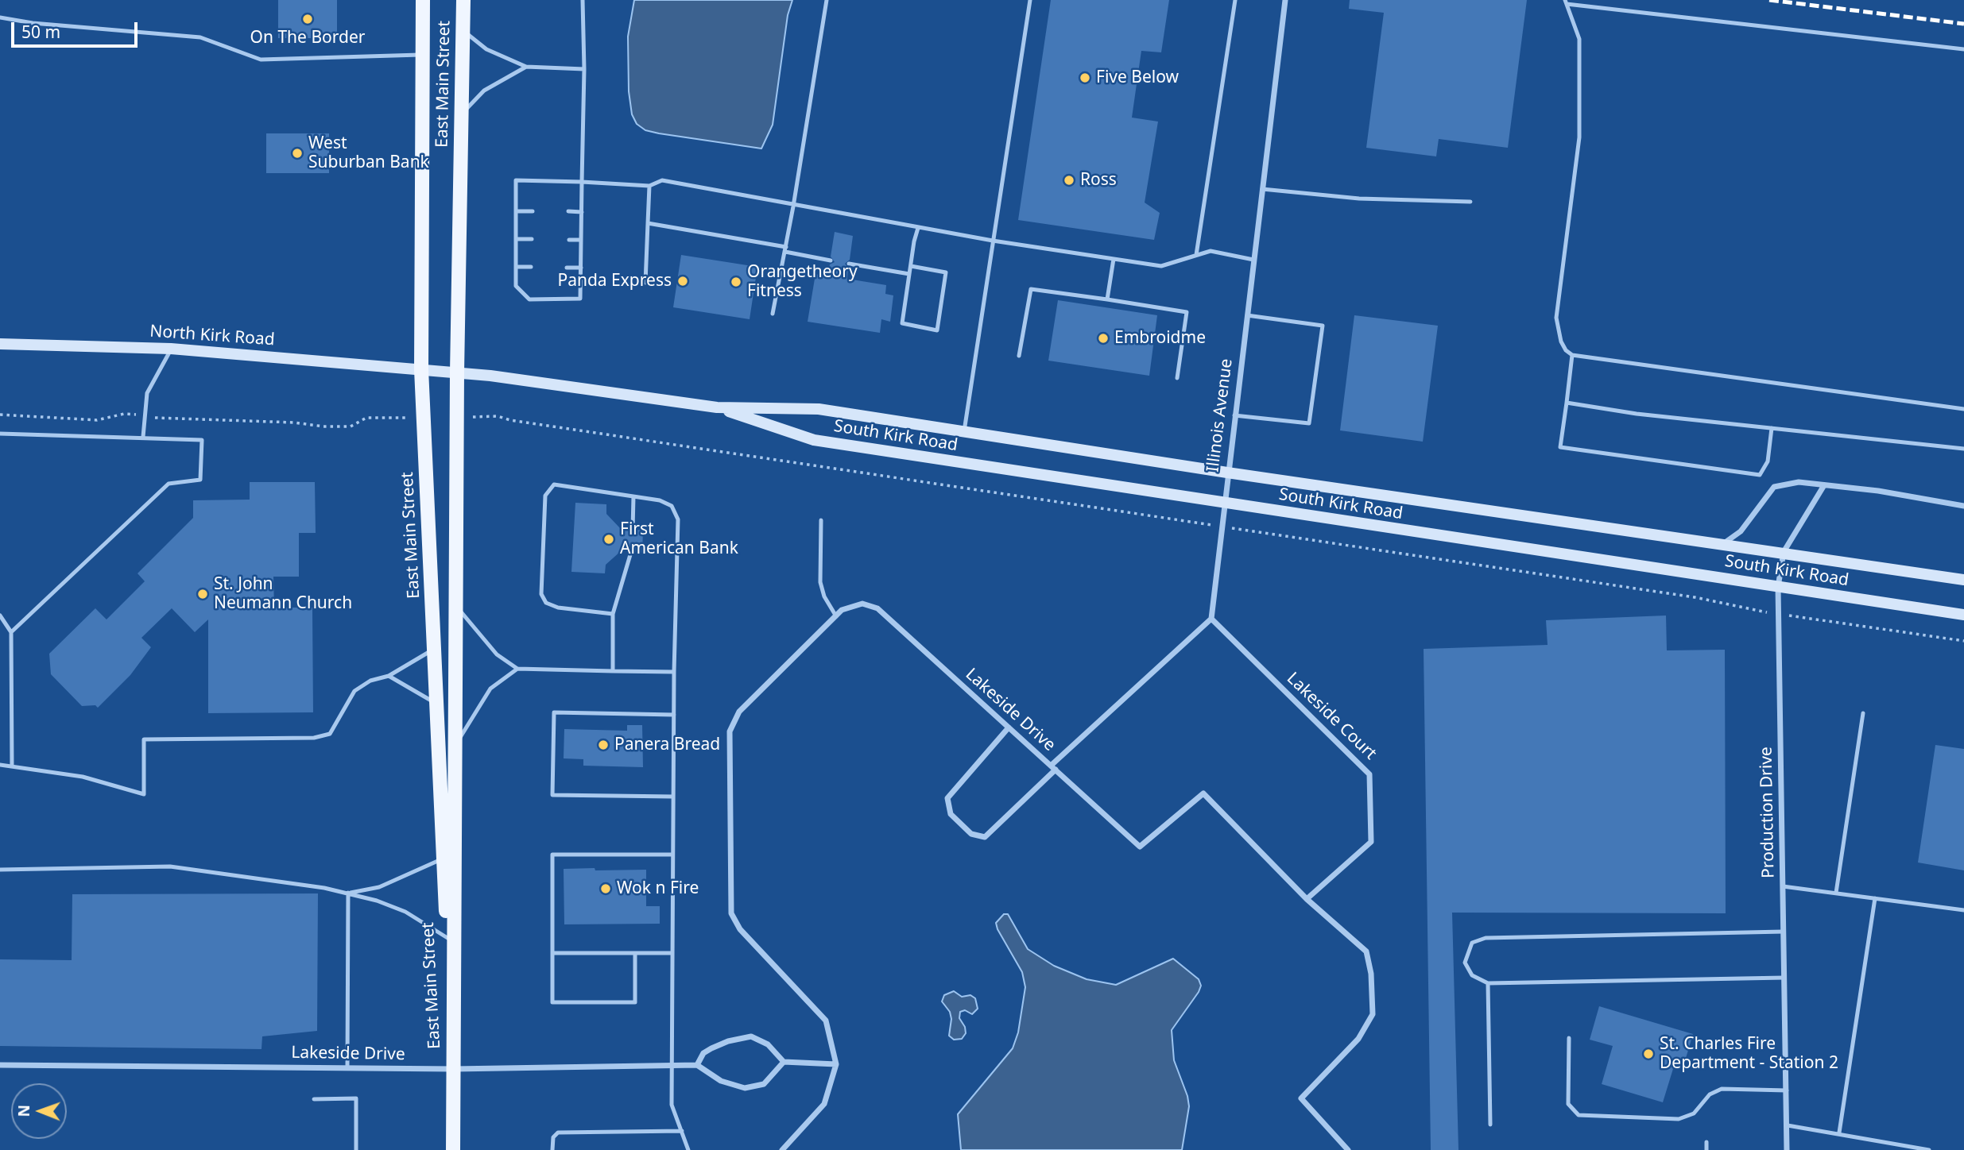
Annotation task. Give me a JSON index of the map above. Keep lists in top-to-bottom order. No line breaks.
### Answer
{"streets":{"main road":["East Main Street","North Kirk Road","South Kirk Road"],"street":["Illinois Avenue","Lakeside Drive","Lakeside Court","Production Drive"]},"crossings":[["East Main Street","North Kirk Road"],["East Main Street","South Kirk Road"],["East Main Street","Lakeside Drive"],["North Kirk Road","South Kirk Road"],["Illinois Avenue","South Kirk Road"],["Illinois Avenue","Lakeside Court"],["South Kirk Road","Production Drive"],["Lakeside Drive","Lakeside Court"]],"places":["On The Border","Five Below","West Suburban Bank","Ross","Panda Express","Orangetheory Fitness","Embroidme","First American Bank","St. John Neumann Church","Panera Bread","Wok n Fire","St. Charles Fire Department - Station 2"],"scale_bar":"50 m","north":"left"}
